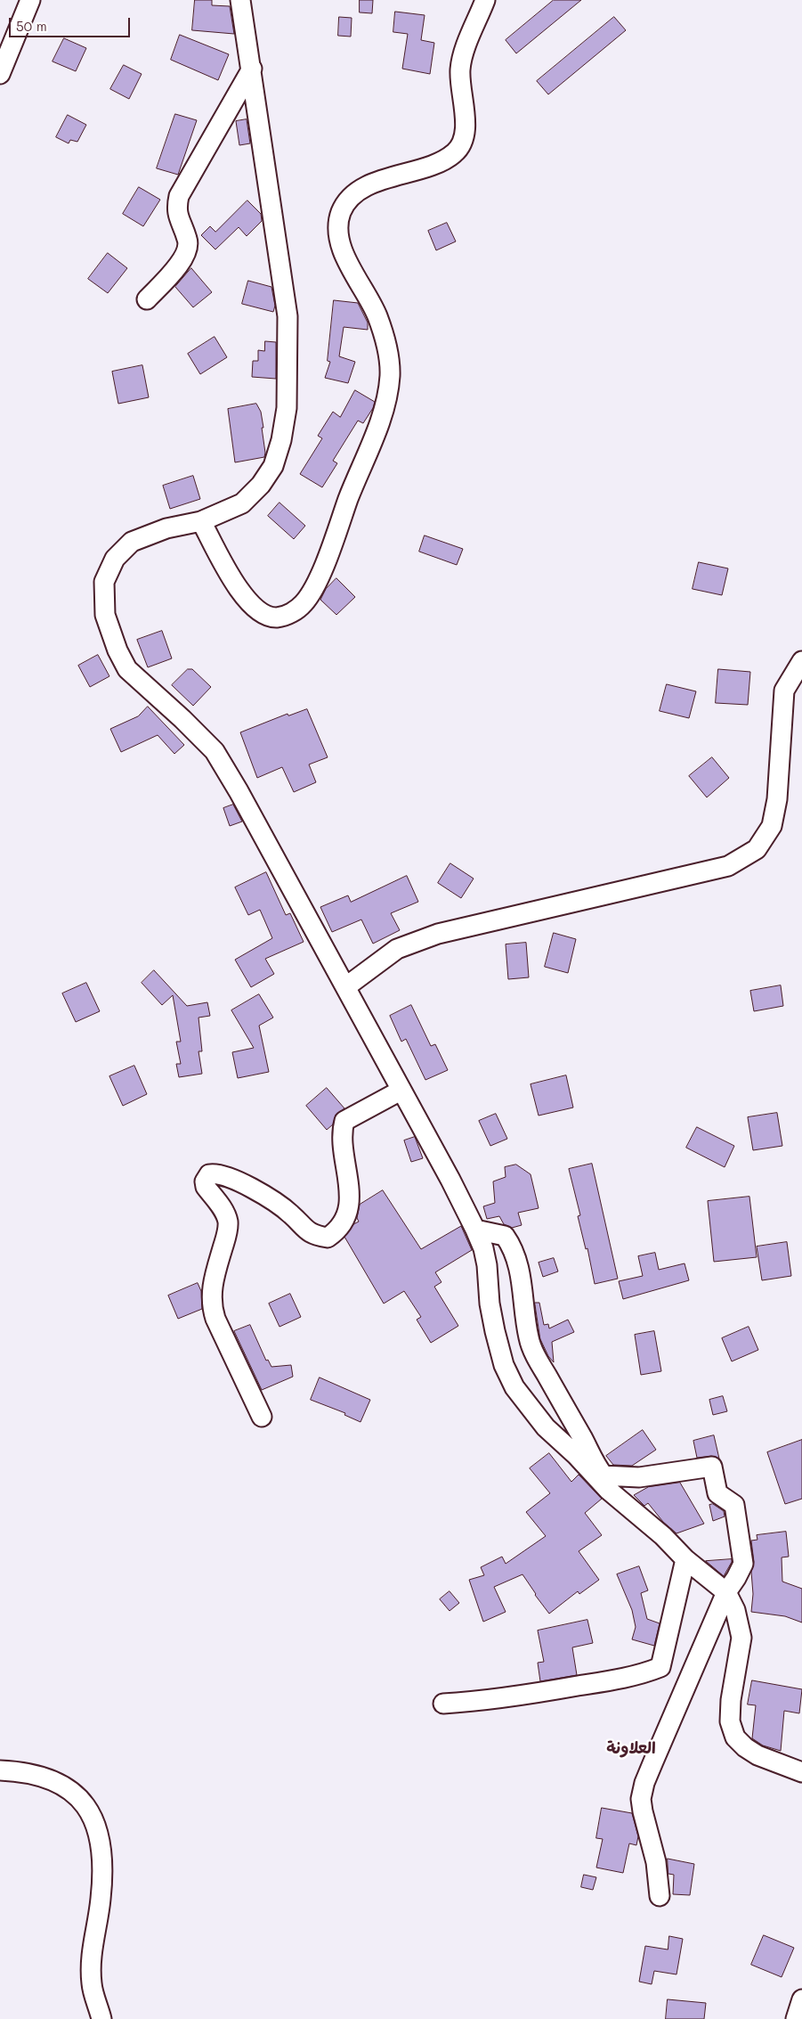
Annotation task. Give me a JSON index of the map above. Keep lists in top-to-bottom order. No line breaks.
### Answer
{"districts":["العلاونة"],"scale_bar":"50 m"}
